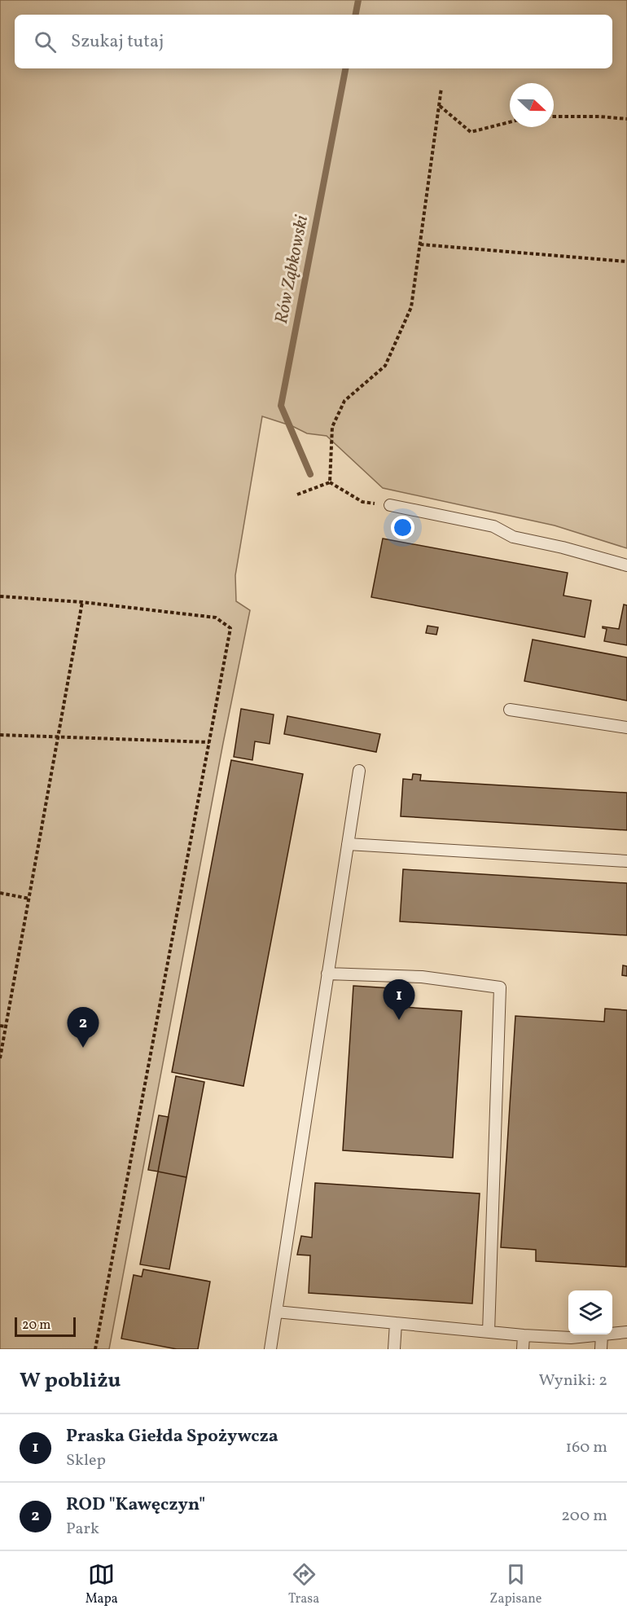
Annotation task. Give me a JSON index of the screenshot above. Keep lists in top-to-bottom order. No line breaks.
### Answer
{"water":["Rów Ząbkowski"],"scale_bar":"20 m","north":"right","page":{"search":"Szukaj tutaj","pins":["1","2"],"scale":"20 m","heading":["W pobliżu","Wyniki: 2"],"list":[{"mark":"1","name":"Praska Giełda Spożywcza","note":"Sklep","value":"160 m"},{"mark":"2","name":"ROD \"Kawęczyn\"","note":"Park","value":"200 m"}],"nav":["Mapa","Trasa","Zapisane"]}}
